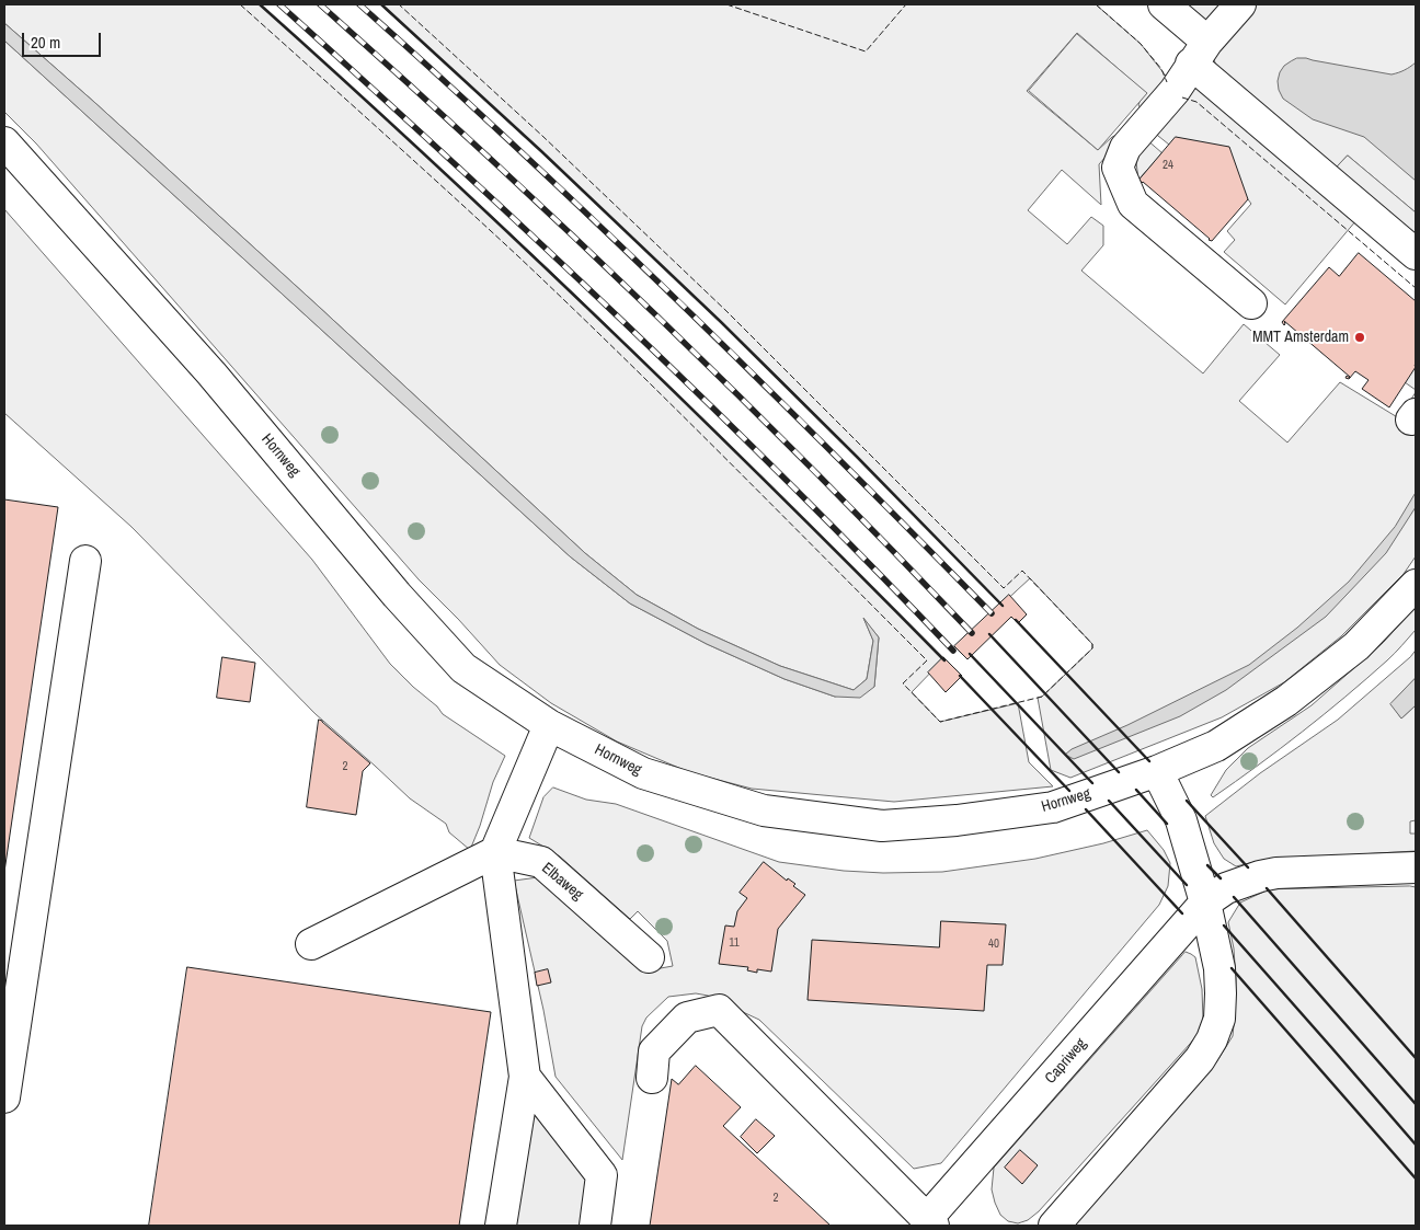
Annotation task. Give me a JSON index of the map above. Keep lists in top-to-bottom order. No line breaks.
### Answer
{"streets":{"street":["Hornweg","Elbaweg","Capriweg"]},"places":["MMT Amsterdam"],"house_numbers":["24","2","11","40","2"],"scale_bar":"20 m"}
